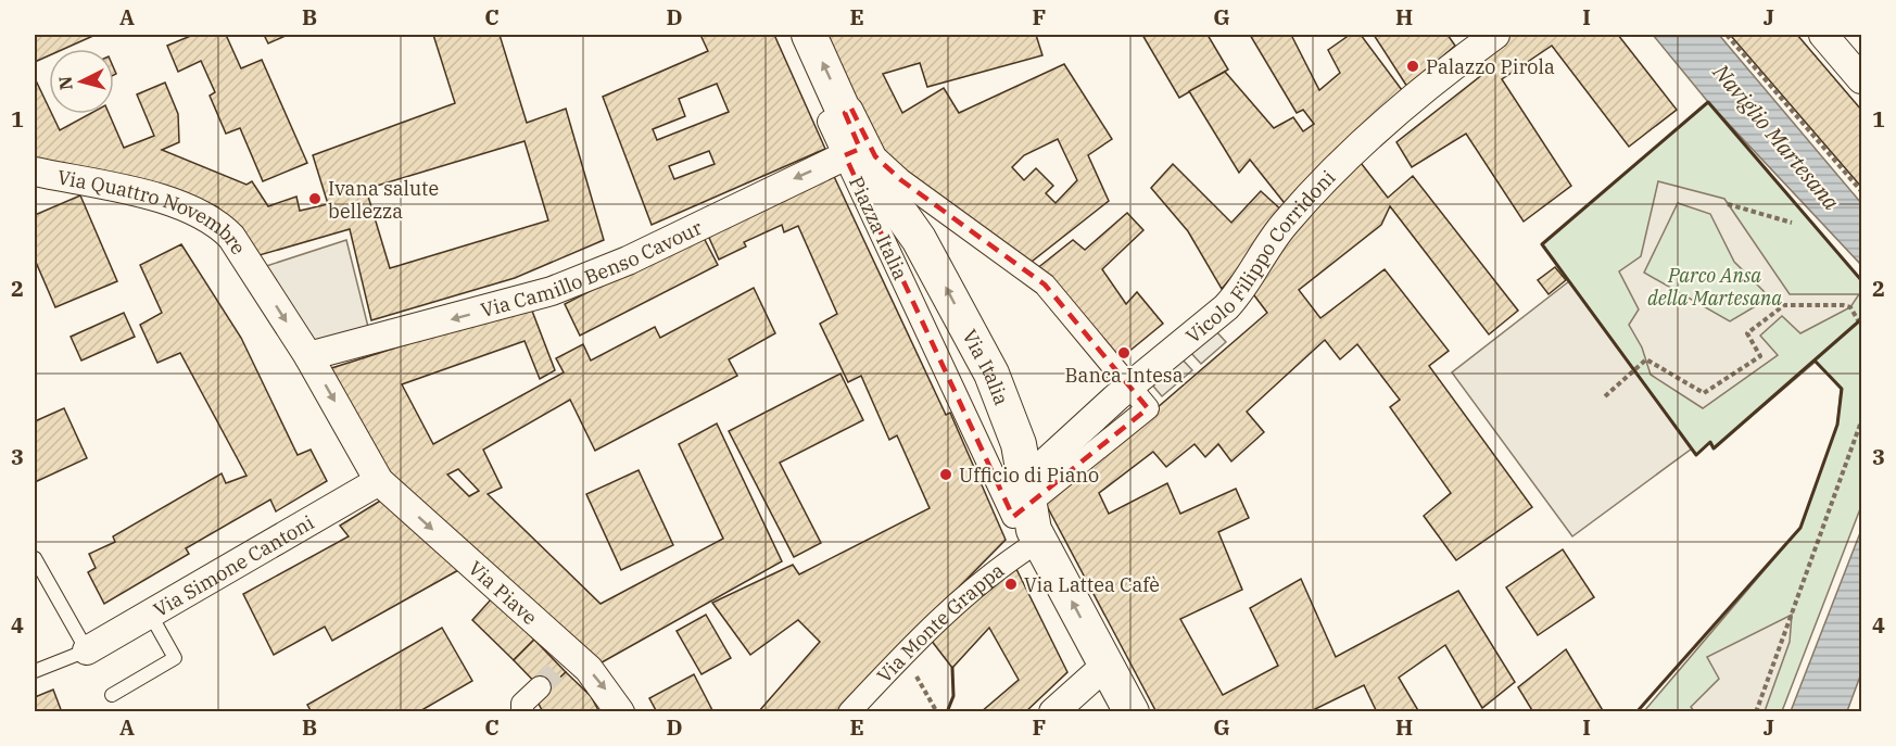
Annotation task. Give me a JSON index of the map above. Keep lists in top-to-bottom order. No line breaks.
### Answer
{"streets":{"street":["Via Quattro Novembre","Piazza Italia","Vicolo Filippo Corridoni","Via Camillo Benso Cavour","Via Italia","Via Simone Cantoni","Via Piave","Via Monte Grappa"]},"crossings":[["Via Quattro Novembre","Via Camillo Benso Cavour"],["Via Quattro Novembre","Via Piave"],["Piazza Italia","Vicolo Filippo Corridoni"],["Piazza Italia","Via Italia"],["Vicolo Filippo Corridoni","Via Italia"],["Via Camillo Benso Cavour","Via Italia"],["Via Camillo Benso Cavour","Via Piave"],["Via Italia","Via Monte Grappa"],["Via Simone Cantoni","Via Piave"]],"one_way":["Via Quattro Novembre","Via Camillo Benso Cavour","Via Piave"],"water":["Naviglio Martesana"],"parks":["Parco Ansa della Martesana"],"places":["Palazzo Pirola","Ivana salute bellezza","Banca Intesa","Ufficio di Piano","Via Lattea Cafè"],"north":"left","grid":{"columns":["A","B","C","D","E","F","G","H","I","J"],"rows":["1","2","3","4"]}}
